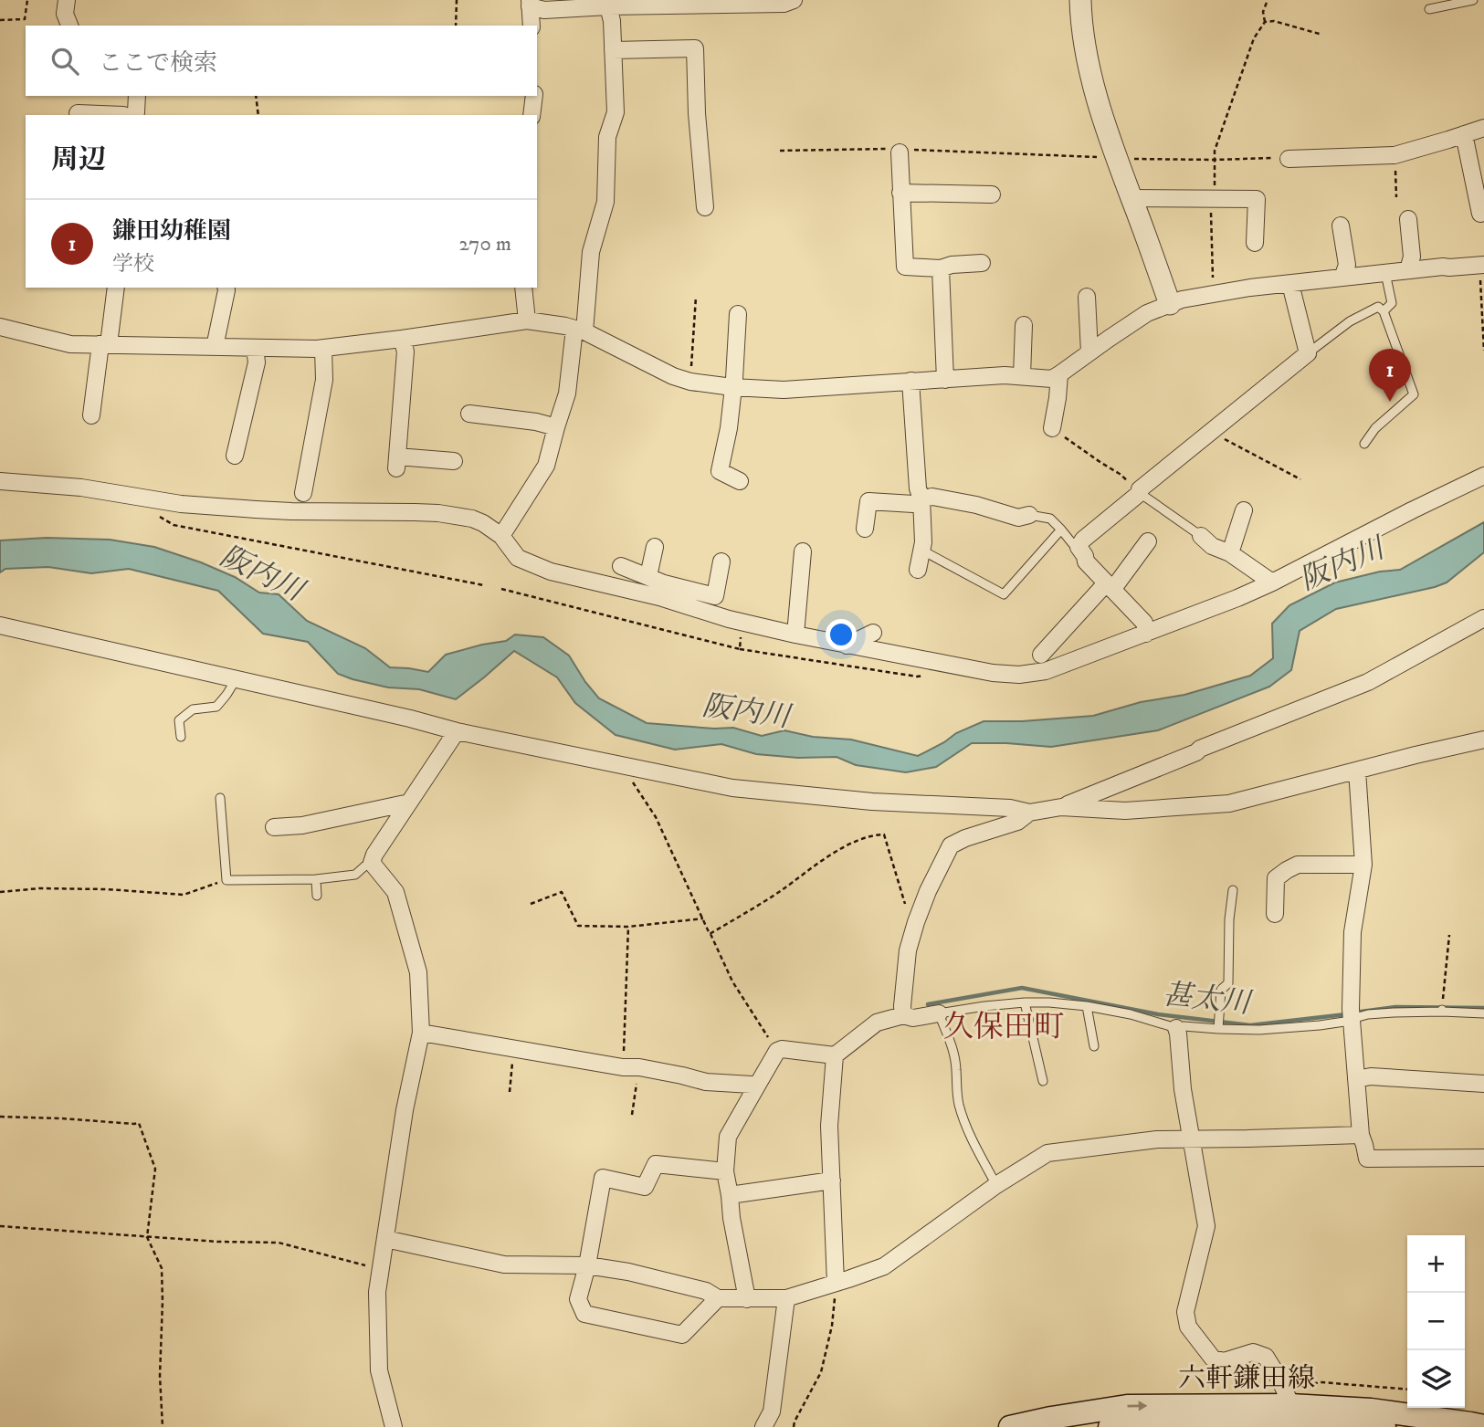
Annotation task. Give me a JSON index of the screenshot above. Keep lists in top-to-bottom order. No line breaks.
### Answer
{"streets":{"main road":["六軒鎌田線"]},"districts":["久保田町"],"water":["阪内川","甚太川"],"page":{"search":"ここで検索","heading":"周辺","list":[{"mark":"1","name":"鎌田幼稚園","note":"学校","value":"270 m"}],"pins":"1","map_buttons":["+","−"]}}
